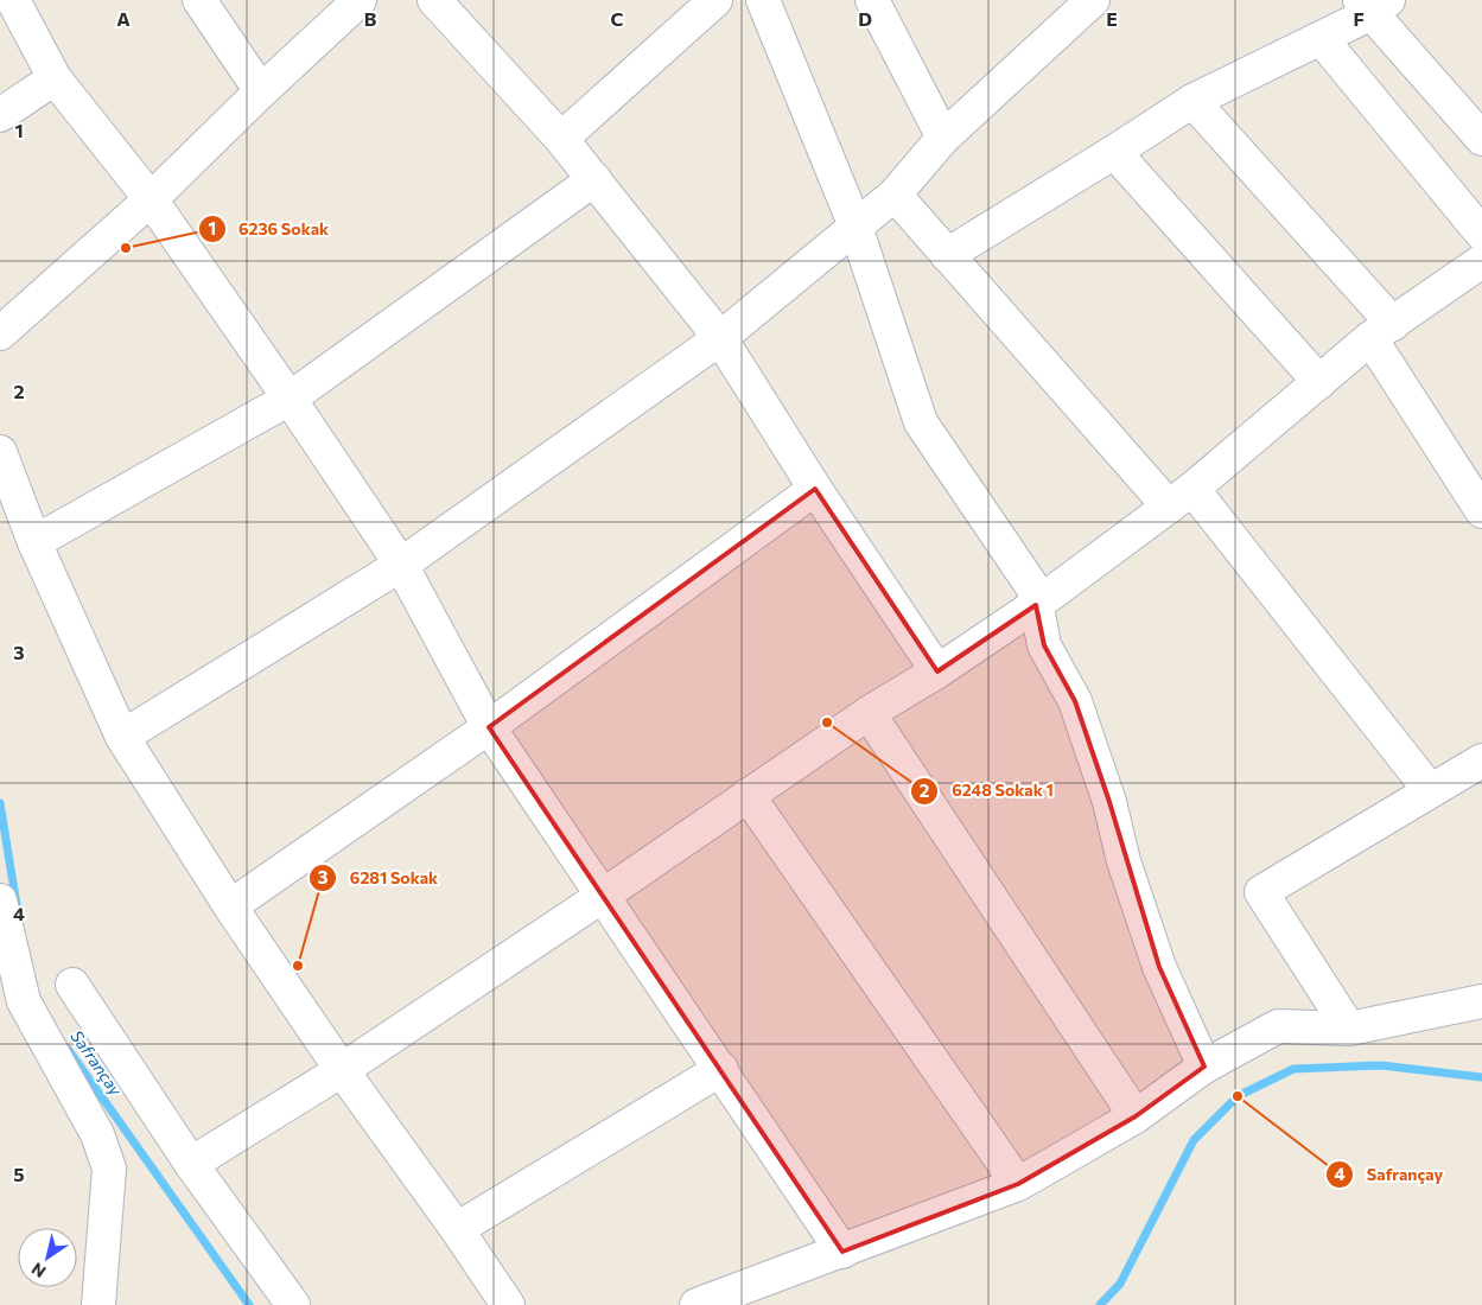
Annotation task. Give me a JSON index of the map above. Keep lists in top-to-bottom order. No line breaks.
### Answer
{"water":["Safrançay"],"places":["6236 Sokak","6248 Sokak 1","6281 Sokak","Safrançay"],"north":"bottom left","grid":{"columns":["A","B","C","D","E","F"],"rows":["1","2","3","4","5"]}}
